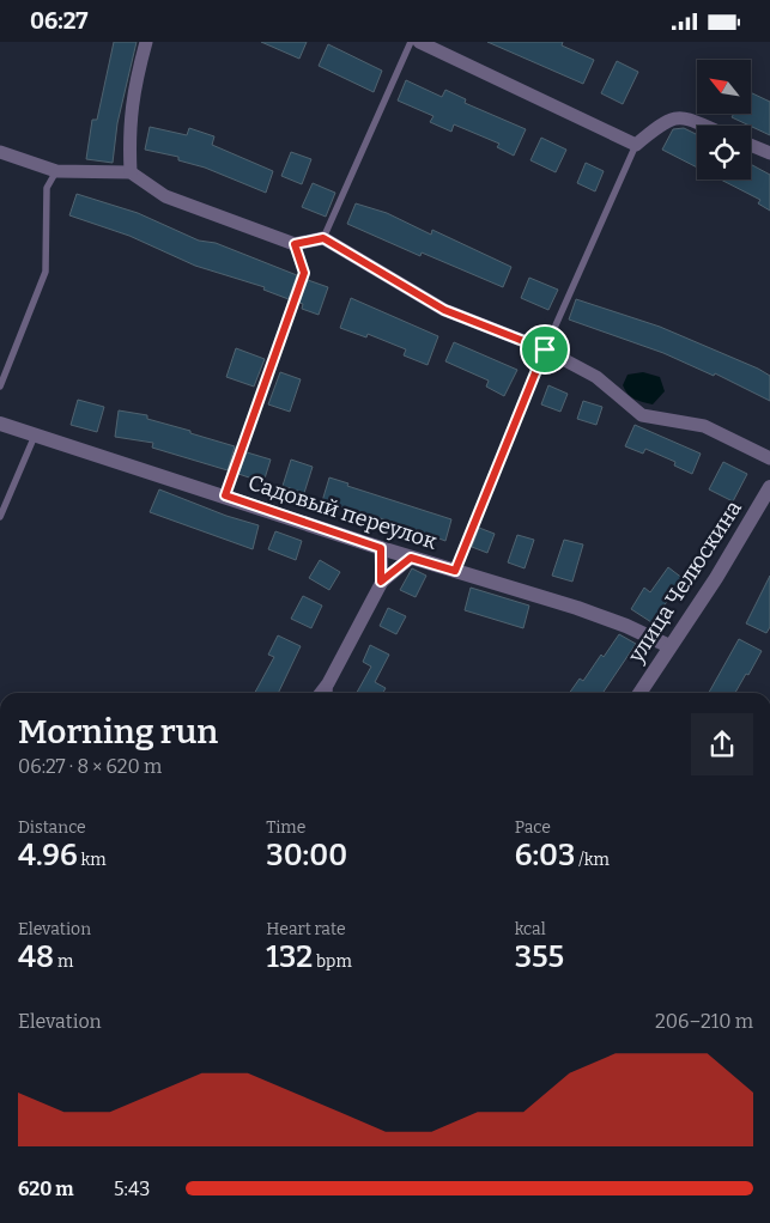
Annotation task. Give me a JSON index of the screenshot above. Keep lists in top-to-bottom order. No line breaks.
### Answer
{"streets":{"street":["Садовый переулок","улица Челюскина"]},"crossings":[["Садовый переулок","улица Челюскина"]],"north":"top left","page":{"status":"06:27","heading":["Morning run","06:27 · 8 × 620 m"],"stats":[["Distance","4.96 km"],["Time","30:00"],["Pace","6:03 /km"],["Elevation","48 m"],["Heart rate","132 bpm"],["kcal","355"]],"chart":["Elevation","206–210 m"],"list":[{"name":"620 m","note":"5:43"}]}}
